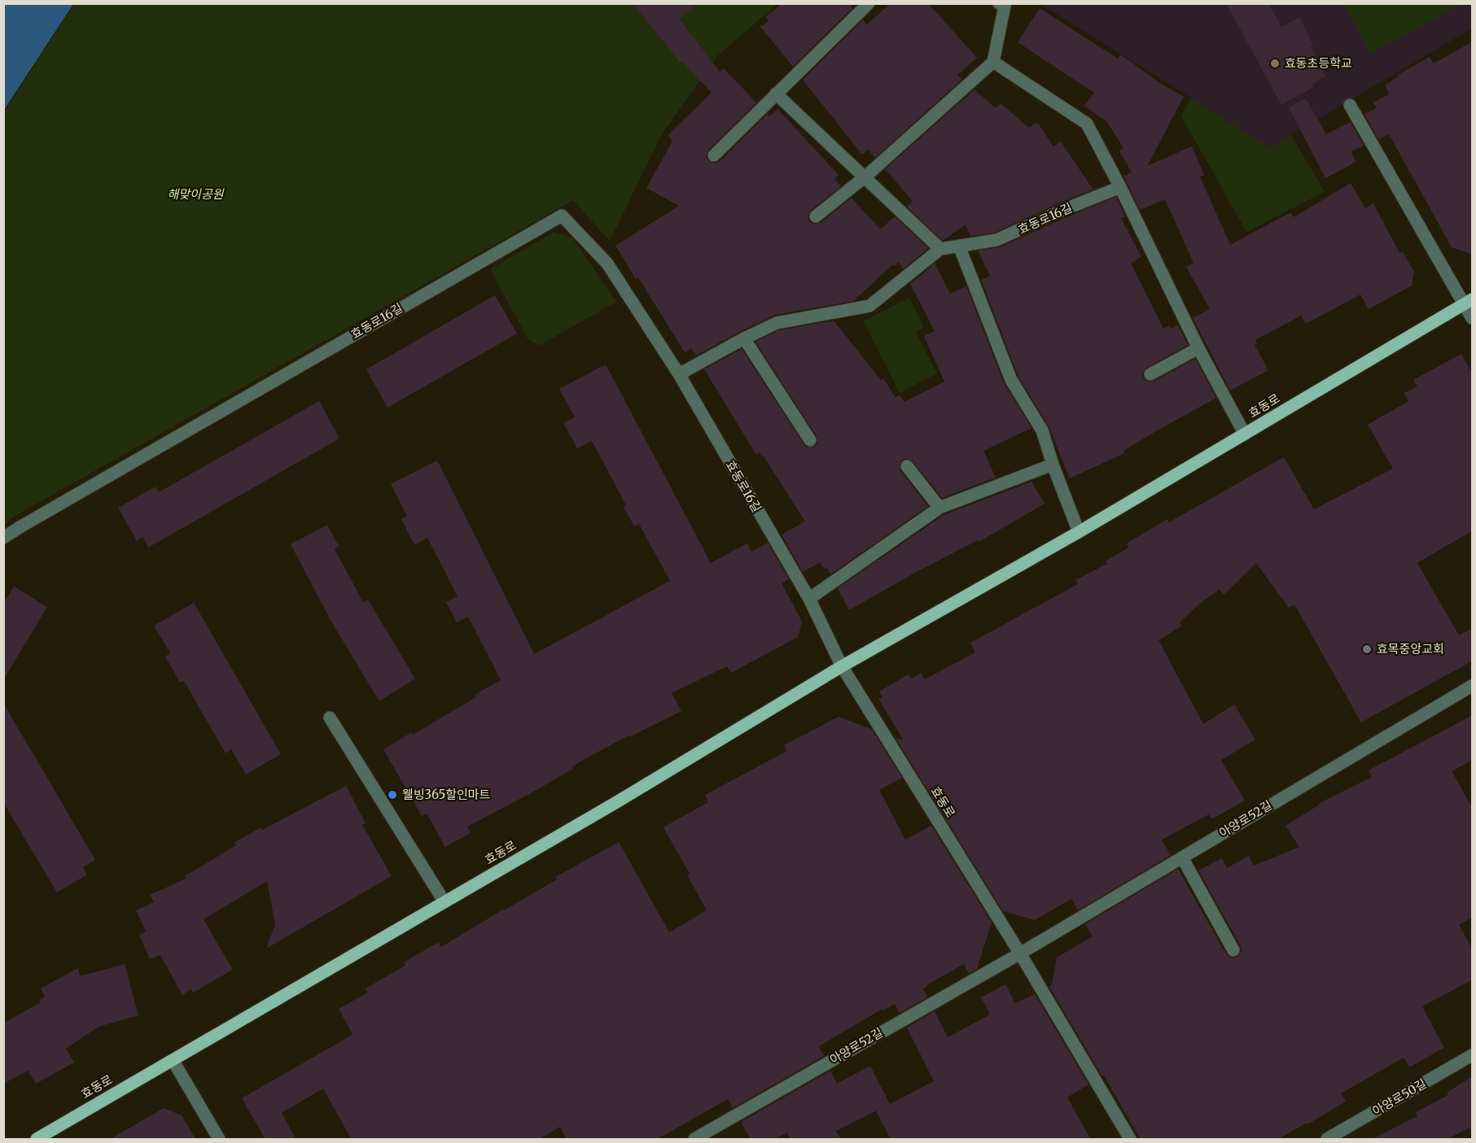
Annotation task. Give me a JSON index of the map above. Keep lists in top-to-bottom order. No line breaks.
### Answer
{"streets":{"main road":["효동로"],"street":["효동로16길","아양로52길","아양로50길"]},"crossings":[["효동로16길","효동로"],["효동로","아양로52길"]],"parks":["해맞이공원"],"places":["효동초등학교","효목중앙교회","웰빙365할인마트"]}
